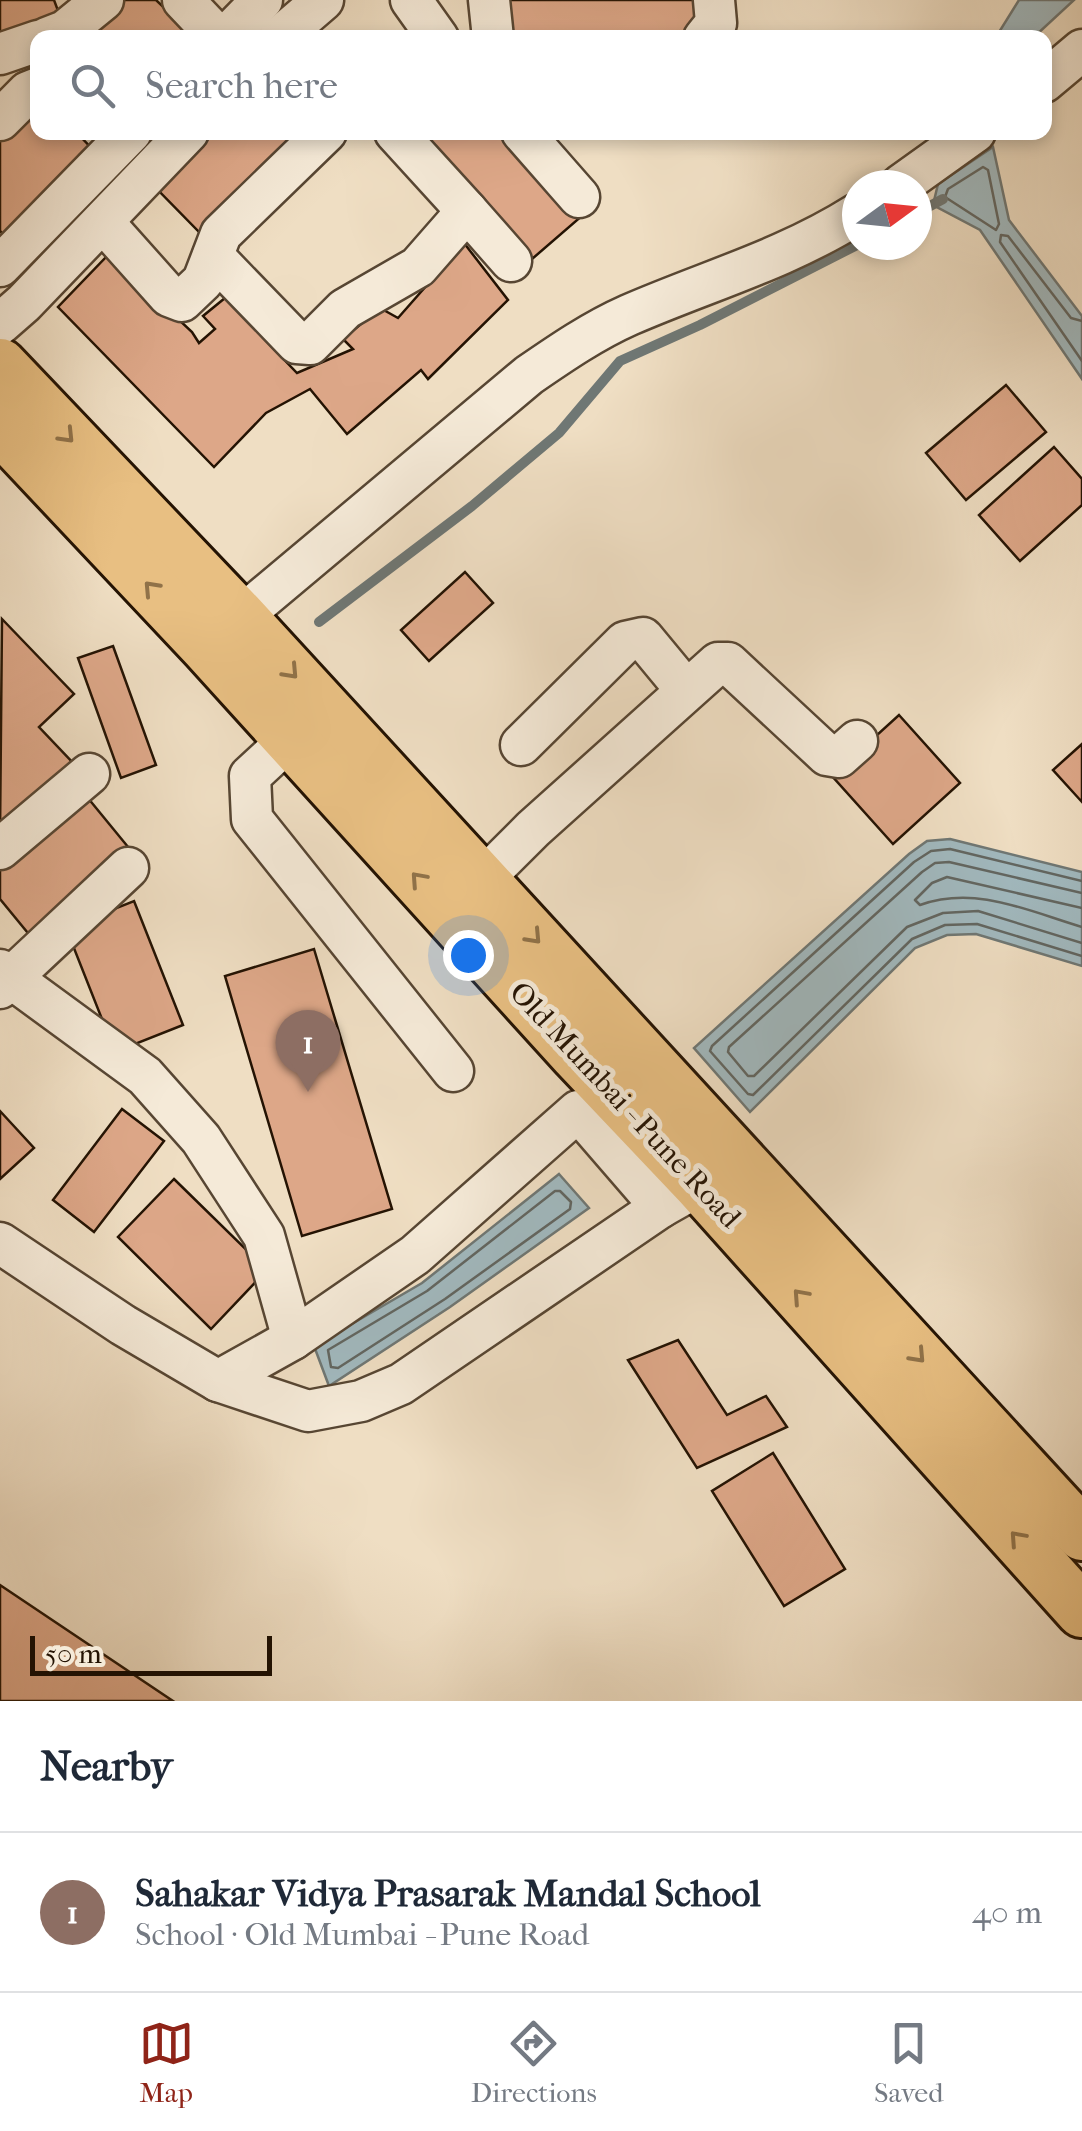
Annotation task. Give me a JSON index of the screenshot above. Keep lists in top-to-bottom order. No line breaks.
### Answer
{"streets":{"main road":["Old Mumbai - Pune Road"]},"scale_bar":"50 m","north":"right","page":{"search":"Search here","pins":"1","scale":"50 m","heading":"Nearby","list":[{"mark":"1","name":"Sahakar Vidya Prasarak Mandal School","note":"School · Old Mumbai - Pune Road","value":"40 m"}],"nav":["Map","Directions","Saved"]}}
